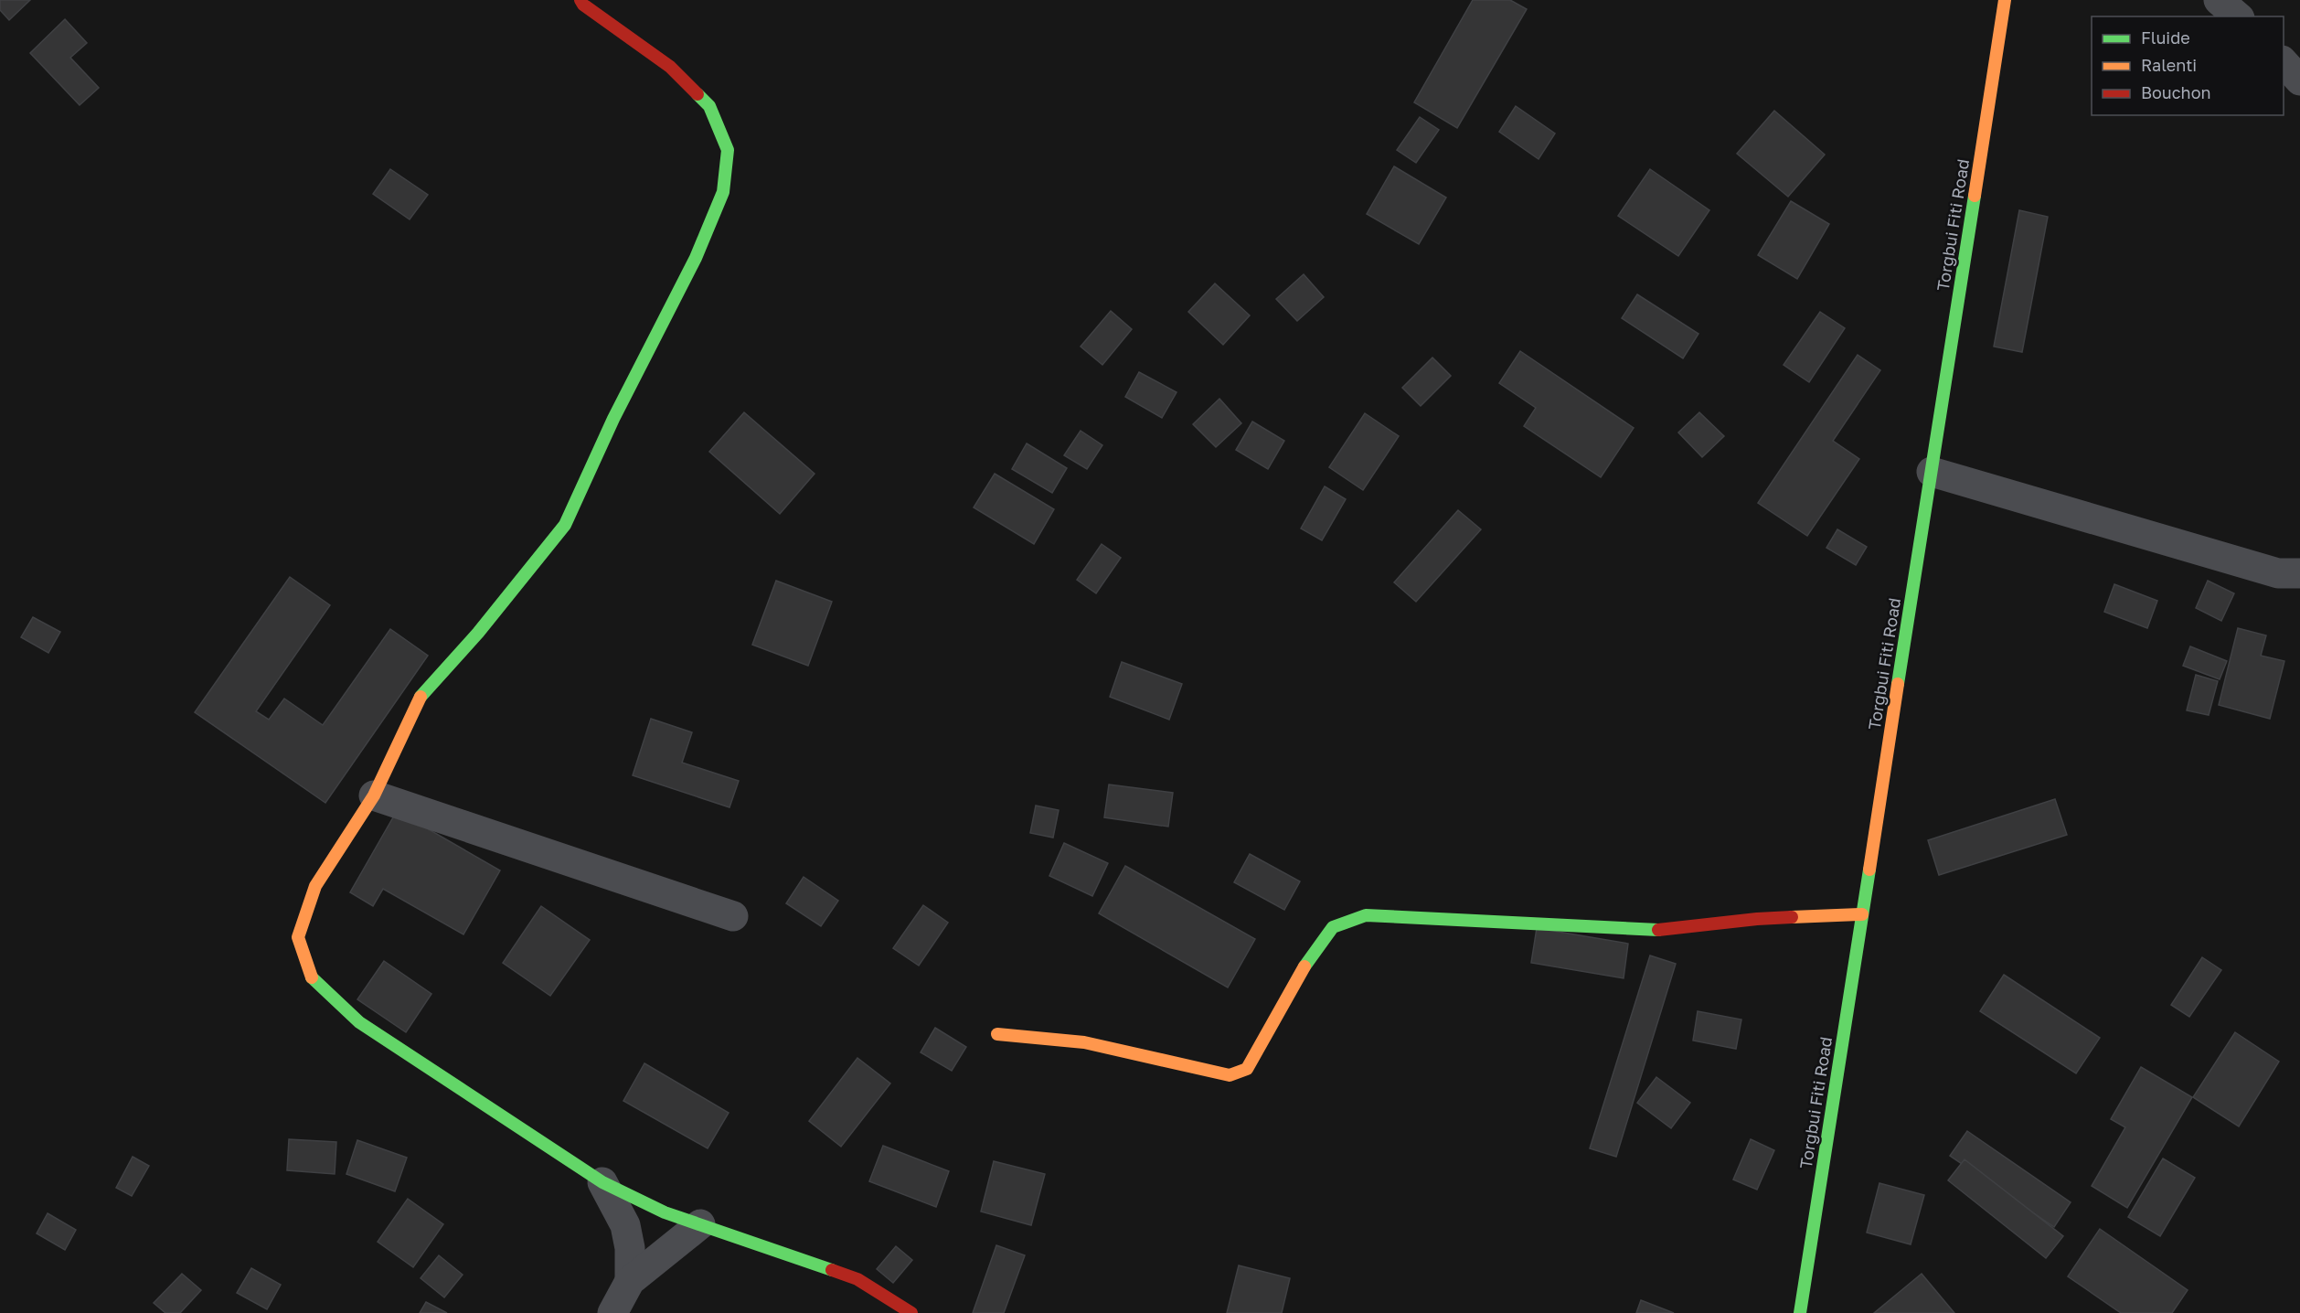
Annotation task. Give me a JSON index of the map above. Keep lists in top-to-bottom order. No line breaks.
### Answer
{"streets":{"street":["Torgbui Fiti Road"]},"legend":["Fluide","Ralenti","Bouchon"]}
